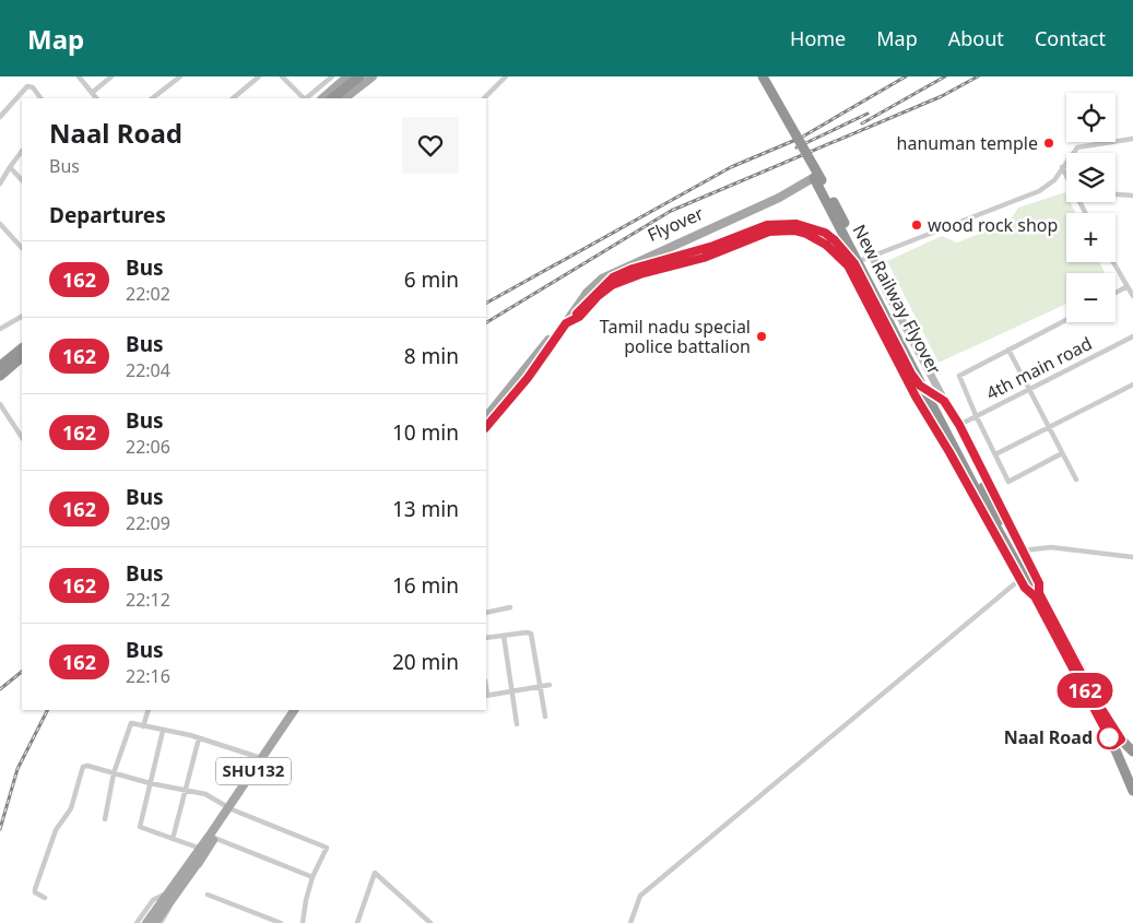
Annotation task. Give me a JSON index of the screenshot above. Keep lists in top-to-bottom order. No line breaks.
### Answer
{"streets":{"highway":["New Railway Flyover"],"main road":["Flyover","SHU132"],"street":["4th main road"]},"crossings":[["Flyover","New Railway Flyover"]],"places":["hanuman temple","wood rock shop","Tamil nadu special police battalion","Naal Road"],"lines":["bus line 162"],"page":{"header":"Map","nav":["Home","Map","About","Contact"],"on_map":"162","map_buttons":["+","−"],"heading":[["Naal Road","Bus"],"Departures"],"list":[{"mark":"162","name":"Bus","note":"22:02","value":"6 min"},{"mark":"162","name":"Bus","note":"22:04","value":"8 min"},{"mark":"162","name":"Bus","note":"22:06","value":"10 min"},{"mark":"162","name":"Bus","note":"22:09","value":"13 min"},{"mark":"162","name":"Bus","note":"22:12","value":"16 min"},{"mark":"162","name":"Bus","note":"22:16","value":"20 min"}]}}
